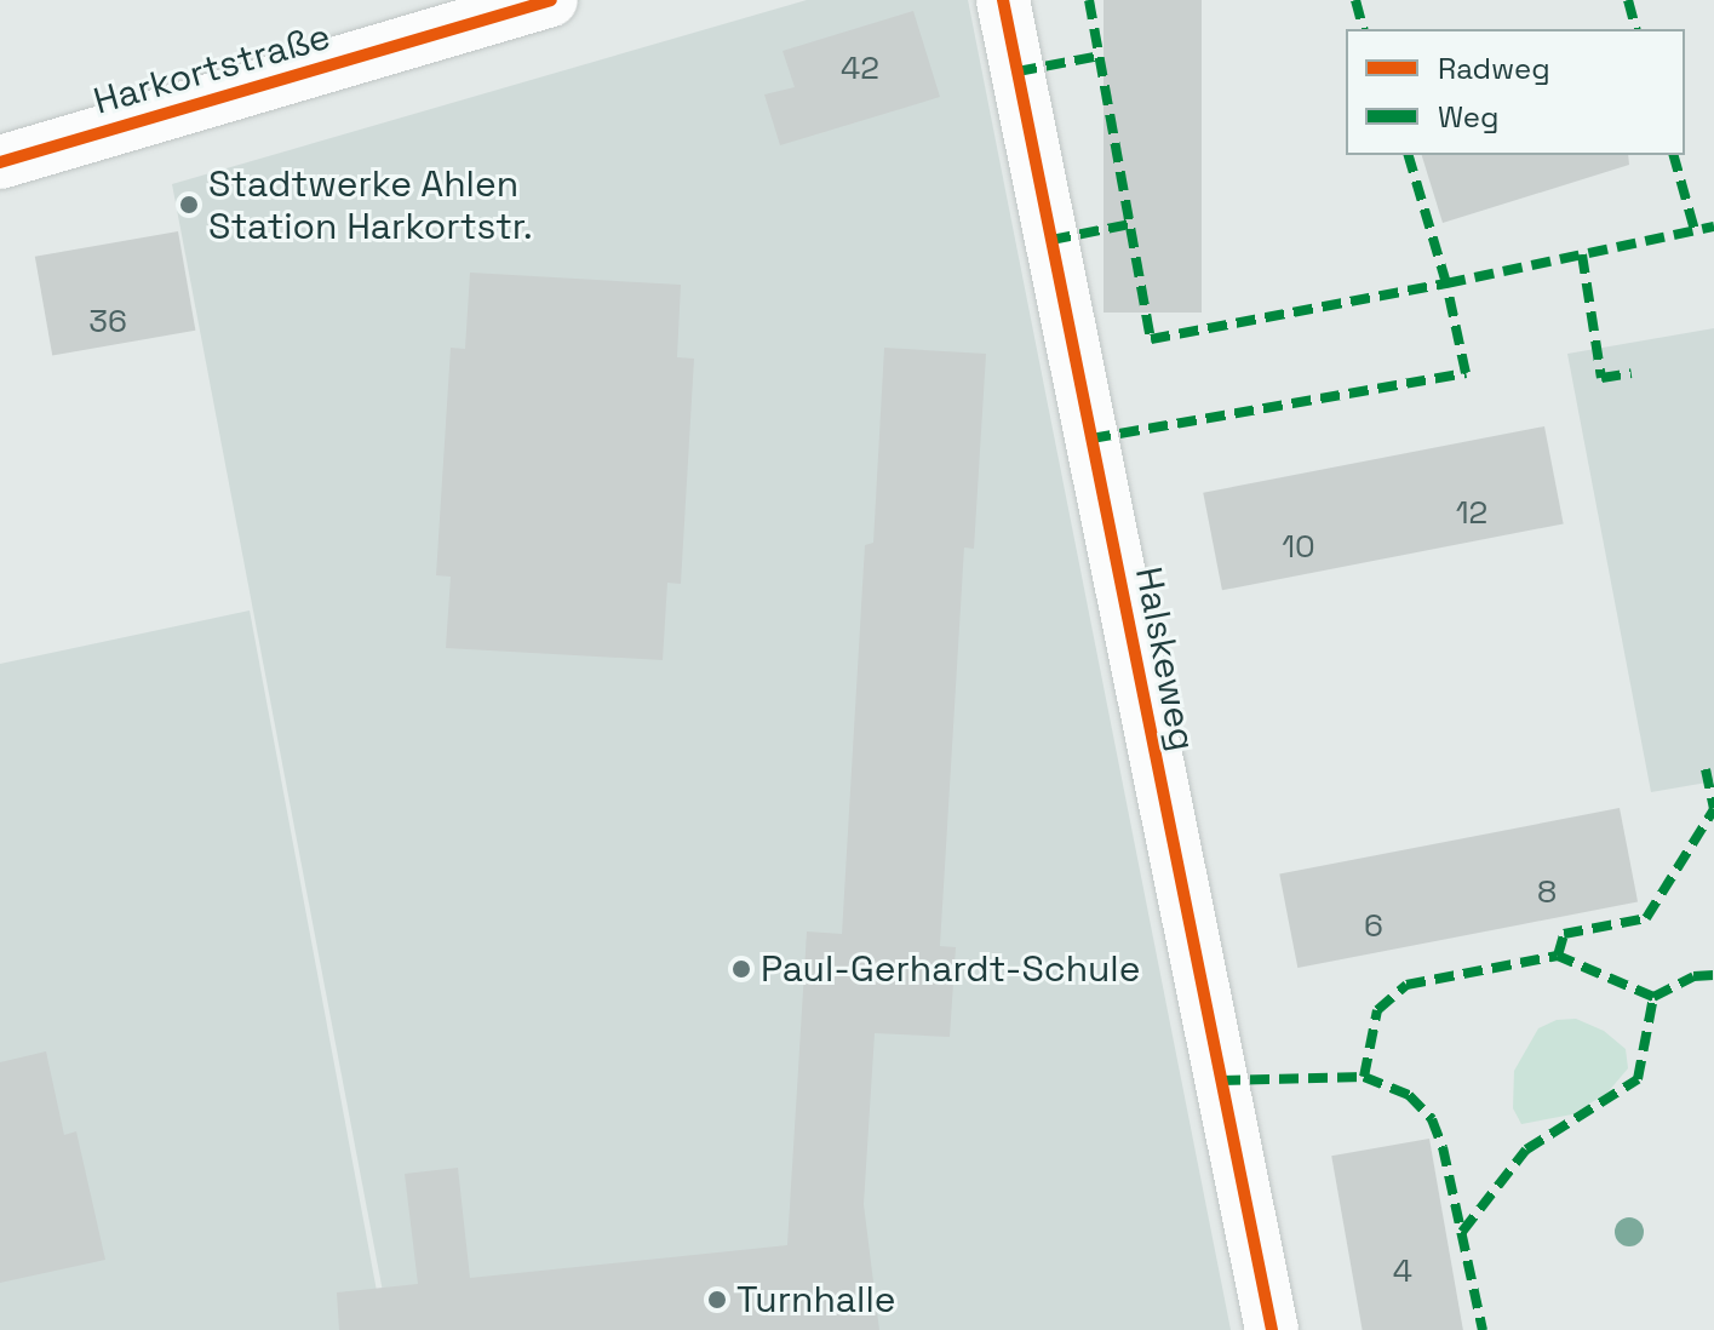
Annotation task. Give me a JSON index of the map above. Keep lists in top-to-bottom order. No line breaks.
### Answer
{"streets":{"street":["Harkortstraße","Halskeweg"]},"places":["Stadtwerke Ahlen Station Harkortstr.","Paul-Gerhardt-Schule","Turnhalle"],"house_numbers":["42","36","12","10","8","6","4"],"legend":["Radweg","Weg"]}
